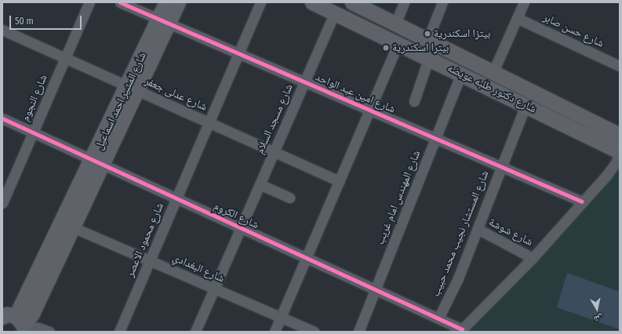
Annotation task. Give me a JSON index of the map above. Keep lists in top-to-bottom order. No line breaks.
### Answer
{"streets":{"street":["شارع حسن صابر","شارع دكتور طلبه عويضه","شارع امين عبد الواحد","شارع عدلى جعفر","شارع النجوم","شارع المشير احمد اسماعيل","شارع مسجد السلام","شارع المهندس امام غريب","شارع الكروم","شارع شوشة","شارع المستشار نجيب محمد حبيب","شارع محمود الاعصر","شارع البغدادي"]},"crossings":[["شارع دكتور طلبه عويضه","شارع مسجد السلام"],["شارع دكتور طلبه عويضه","شارع المهندس امام غريب"],["شارع دكتور طلبه عويضه","شارع المستشار نجيب محمد حبيب"],["شارع امين عبد الواحد","شارع المشير احمد اسماعيل"],["شارع امين عبد الواحد","شارع مسجد السلام"],["شارع امين عبد الواحد","شارع المهندس امام غريب"],["شارع امين عبد الواحد","شارع المستشار نجيب محمد حبيب"],["شارع امين عبد الواحد","شارع محمود الاعصر"],["شارع عدلى جعفر","شارع النجوم"],["شارع عدلى جعفر","شارع المشير احمد اسماعيل"],["شارع عدلى جعفر","شارع مسجد السلام"],["شارع عدلى جعفر","شارع محمود الاعصر"],["شارع النجوم","شارع الكروم"],["شارع المشير احمد اسماعيل","شارع الكروم"],["شارع المشير احمد اسماعيل","شارع البغدادي"],["شارع مسجد السلام","شارع الكروم"],["شارع مسجد السلام","شارع البغدادي"],["شارع المهندس امام غريب","شارع الكروم"],["شارع الكروم","شارع المستشار نجيب محمد حبيب"],["شارع الكروم","شارع محمود الاعصر"],["شارع شوشة","شارع المستشار نجيب محمد حبيب"],["شارع محمود الاعصر","شارع البغدادي"]],"places":["بيتزا اسكندرية","بيترا اسكندرية"],"scale_bar":"50 m","north":"bottom"}
